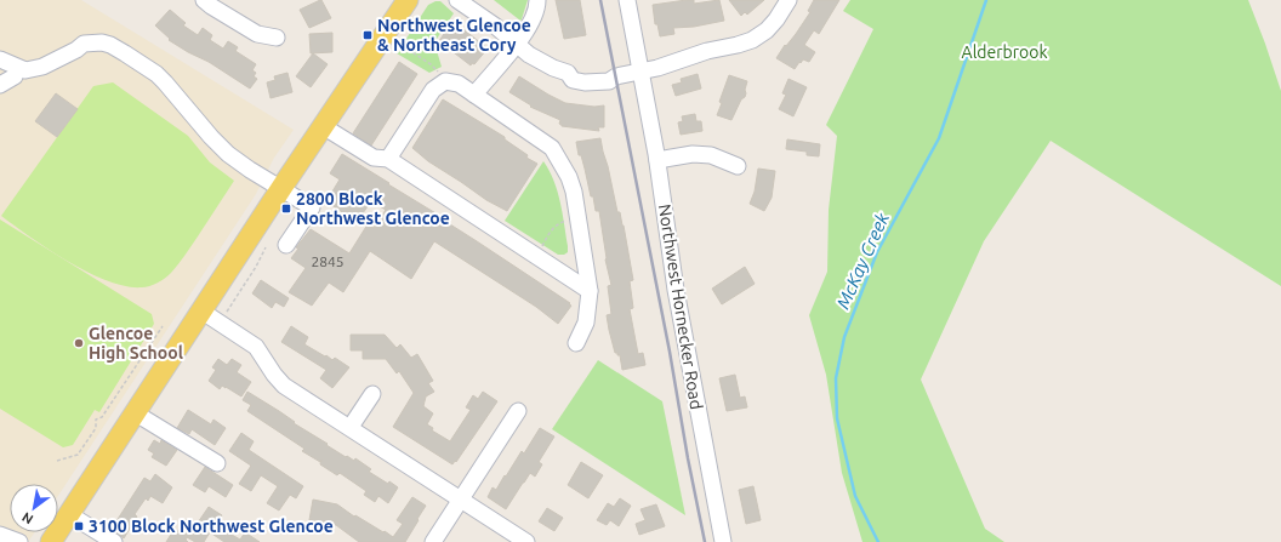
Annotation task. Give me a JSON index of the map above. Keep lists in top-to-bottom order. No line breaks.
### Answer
{"streets":{"street":["Northwest Hornecker Road"]},"water":["McKay Creek"],"parks":["Alderbrook"],"places":{"transit":["Northwest Glencoe & Northeast Cory","2800 Block Northwest Glencoe","3100 Block Northwest Glencoe"],"other":["Glencoe High School"]},"house_numbers":["2845"],"north":"bottom left"}
